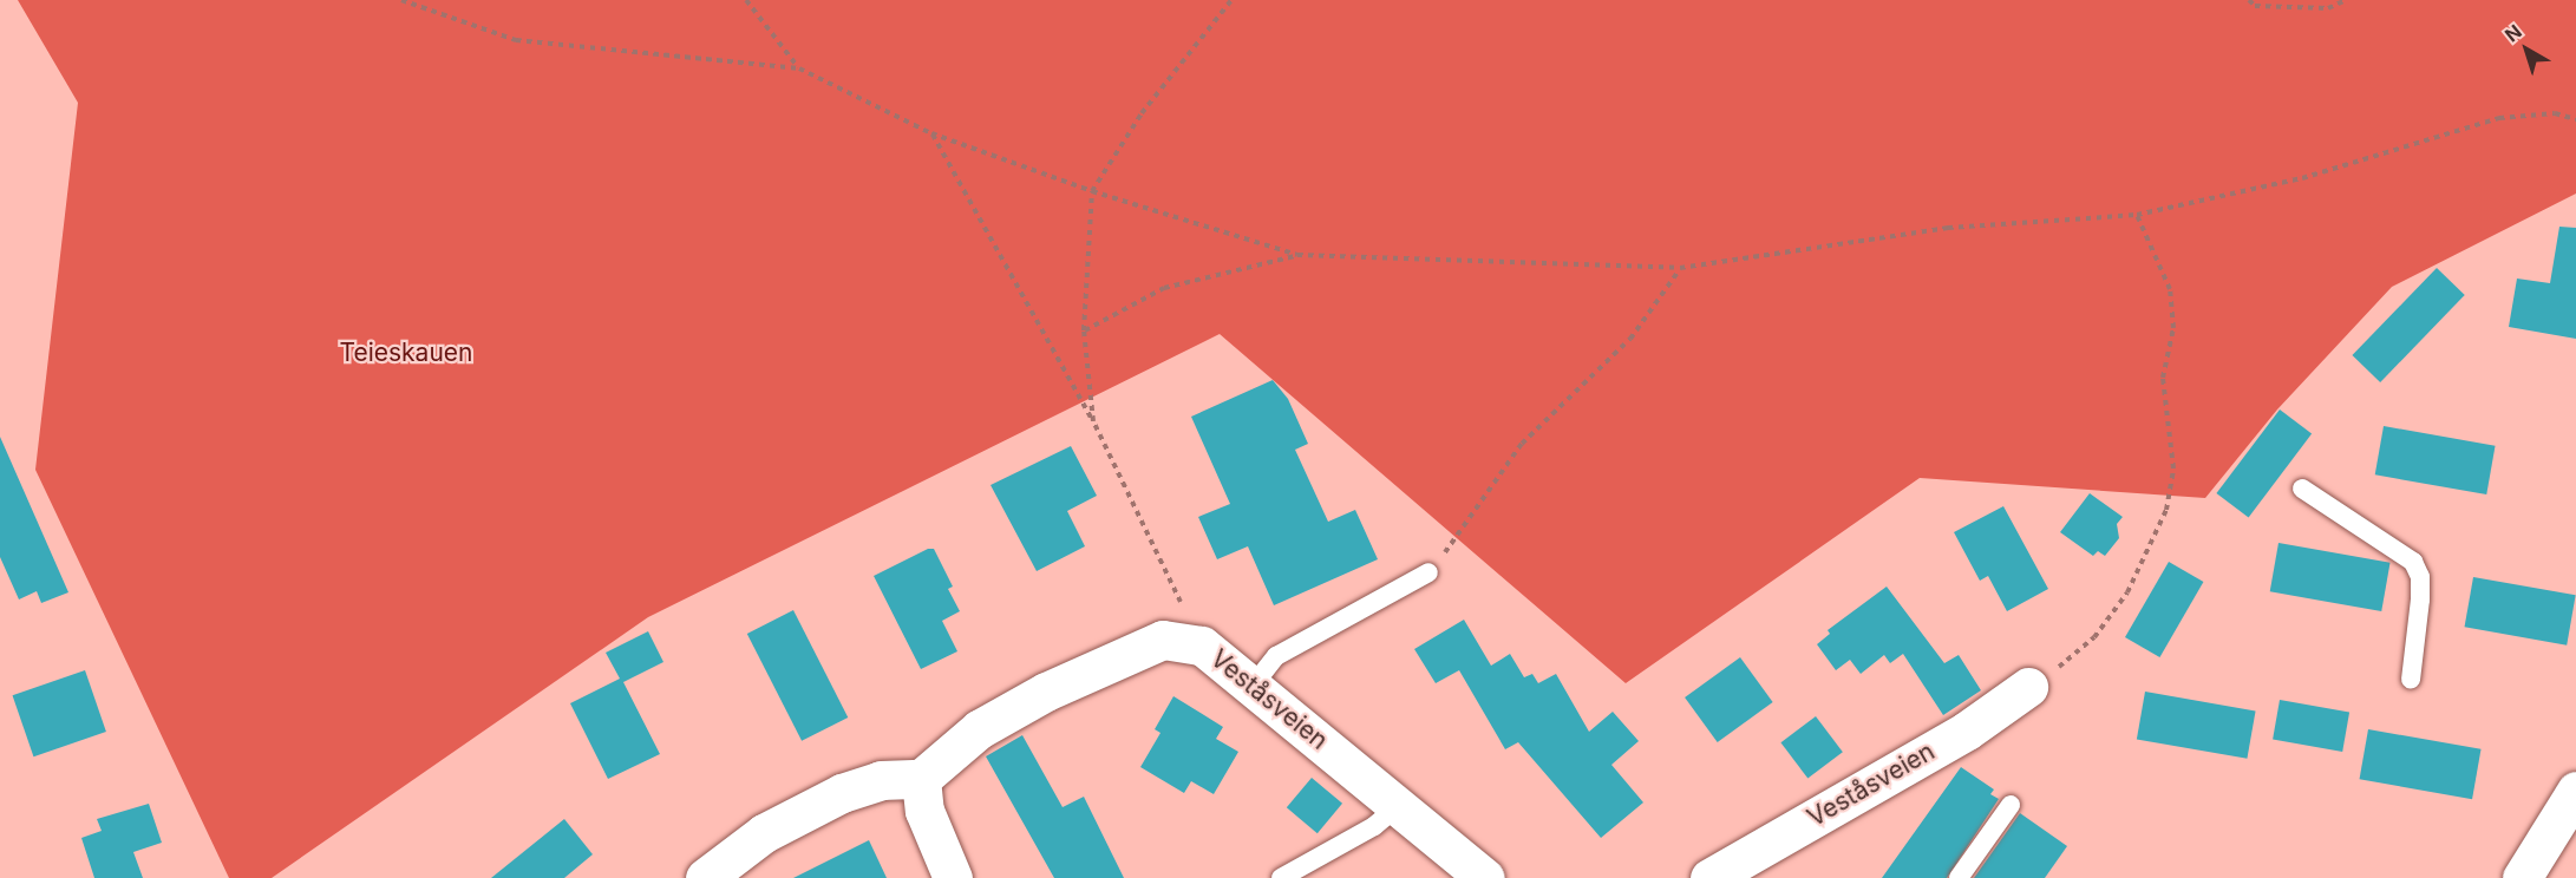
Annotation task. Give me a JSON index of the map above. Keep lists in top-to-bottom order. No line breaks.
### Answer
{"streets":{"street":["Veståsveien"]},"parks":["Teieskauen"],"north":"top left"}
